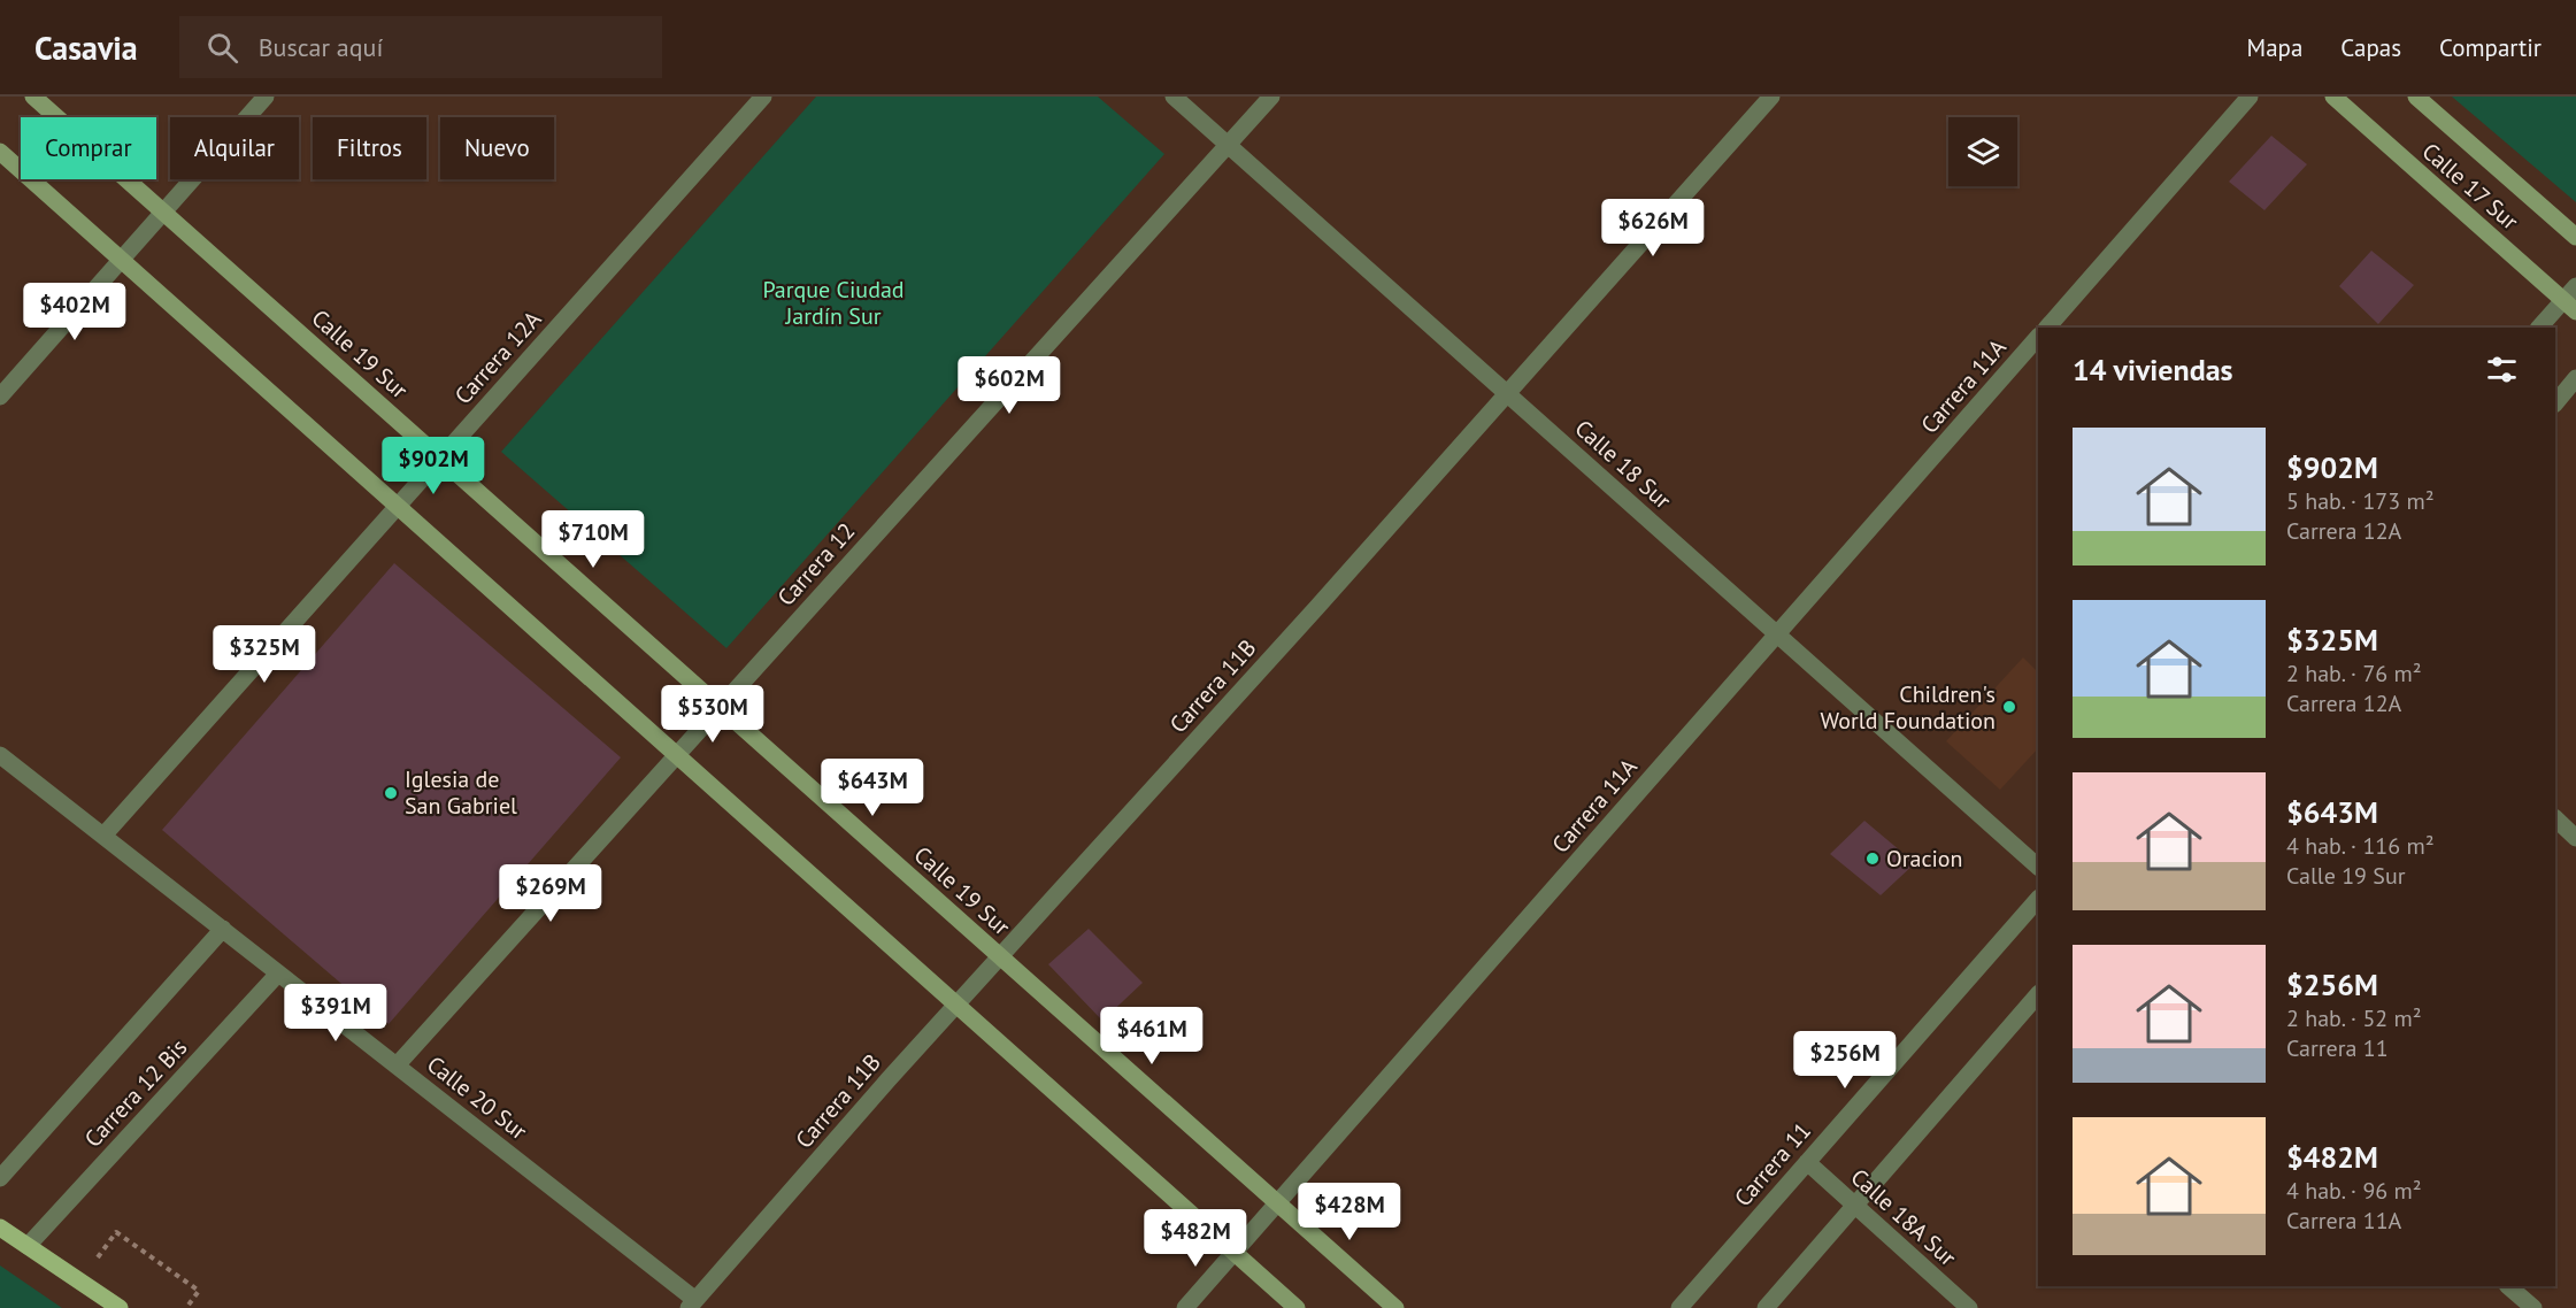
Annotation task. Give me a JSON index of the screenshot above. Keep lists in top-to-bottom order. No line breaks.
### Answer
{"streets":{"street":["Calle 17 Sur","Calle 19 Sur","Carrera 12A","Carrera 11A","Calle 18 Sur","Carrera 12","Carrera 11B","Carrera 12 Bis","Calle 20 Sur","Carrera 11","Calle 18A Sur"]},"crossings":[["Calle 19 Sur","Carrera 12A"],["Calle 19 Sur","Carrera 11A"],["Calle 19 Sur","Carrera 12"],["Calle 19 Sur","Carrera 11B"],["Carrera 12A","Calle 20 Sur"],["Carrera 11A","Calle 18 Sur"],["Calle 18 Sur","Carrera 12"],["Calle 18 Sur","Carrera 11B"],["Carrera 12","Calle 20 Sur"],["Carrera 11B","Calle 20 Sur"],["Carrera 12 Bis","Calle 20 Sur"],["Carrera 11","Calle 18A Sur"]],"parks":["Parque Ciudad Jardín Sur"],"places":["Children's World Foundation","Iglesia de San Gabriel","Oracion"],"page":{"header":"Casavia","search":"Buscar aquí","nav":["Mapa","Capas","Compartir"],"chip":["Comprar","Alquilar","Filtros","Nuevo"],"price":["$626M","$402M","$602M","$902M","$710M","$325M","$530M","$643M","$269M","$391M","$461M","$256M","$428M","$482M"],"heading":"14 viviendas","list":[{"name":"$902M","note":"5 hab. · 173 m² · Carrera 12A"},{"name":"$325M","note":"2 hab. · 76 m² · Carrera 12A"},{"name":"$643M","note":"4 hab. · 116 m² · Calle 19 Sur"},{"name":"$256M","note":"2 hab. · 52 m² · Carrera 11"},{"name":"$482M","note":"4 hab. · 96 m² · Carrera 11A"}]}}
